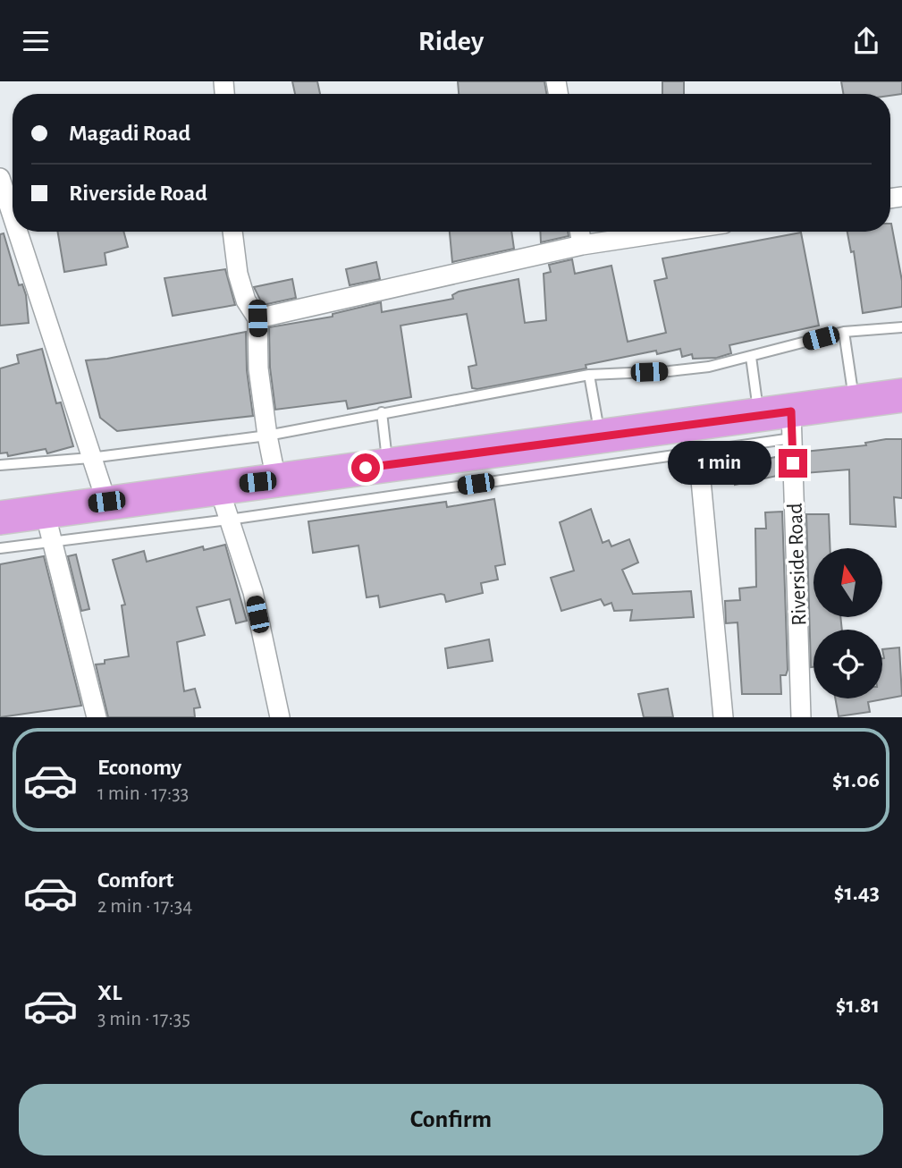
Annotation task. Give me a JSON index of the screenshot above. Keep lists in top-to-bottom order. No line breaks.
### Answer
{"streets":{"street":["Riverside Road"]},"north":"top","page":{"header":"Ridey","banner":["Magadi Road","Riverside Road"],"bubble":"1 min","list":[{"name":"Economy","note":"1 min · 17:33","value":"$1.06"},{"name":"Comfort","note":"2 min · 17:34","value":"$1.43"},{"name":"XL","note":"3 min · 17:35","value":"$1.81"}],"buttons":"Confirm"}}
